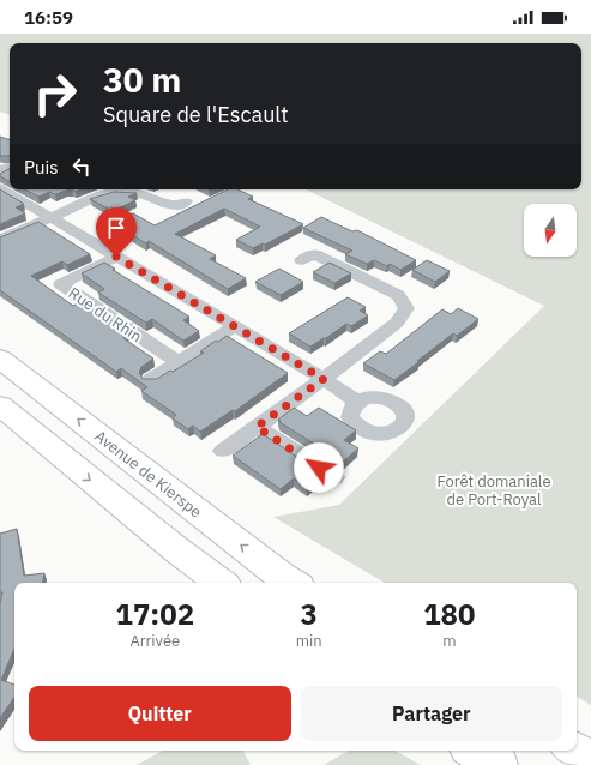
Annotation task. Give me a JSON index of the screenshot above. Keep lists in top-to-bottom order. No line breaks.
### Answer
{"streets":{"main road":["Avenue de Kierspe"],"street":["Rue du Rhin"]},"parks":["Forêt domaniale de Port-Royal"],"north":"bottom","page":{"status":"16:59","turn":["30 m","Square de l'Escault"],"then":"Puis","eta":["17:02","Arrivée","3","min","180","m"],"buttons":["Quitter","Partager"]}}
